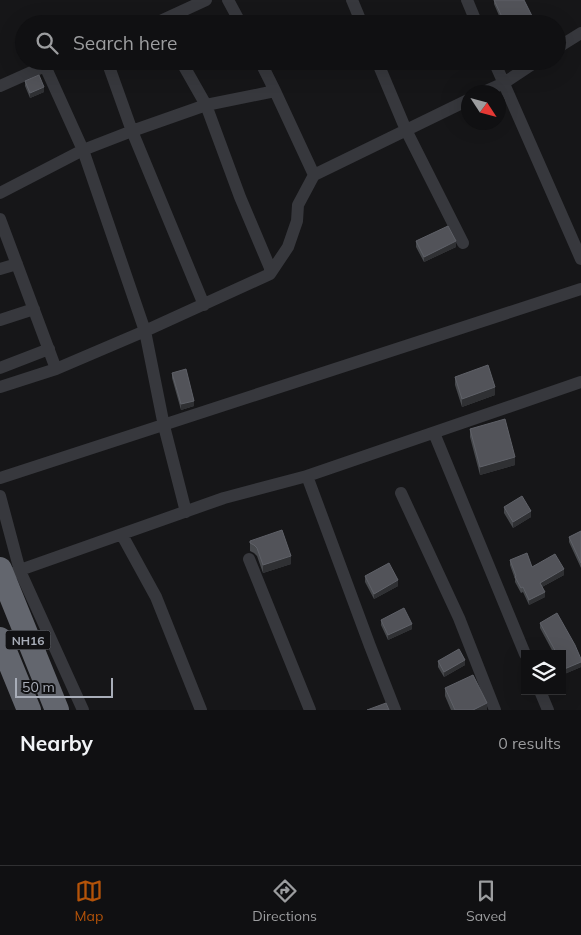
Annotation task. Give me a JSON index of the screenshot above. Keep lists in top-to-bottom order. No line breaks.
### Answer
{"streets":{"highway":["NH16"]},"scale_bar":"50 m","north":"bottom right","page":{"search":"Search here","scale":"50 m","heading":["Nearby","0 results"],"nav":["Map","Directions","Saved"]}}
